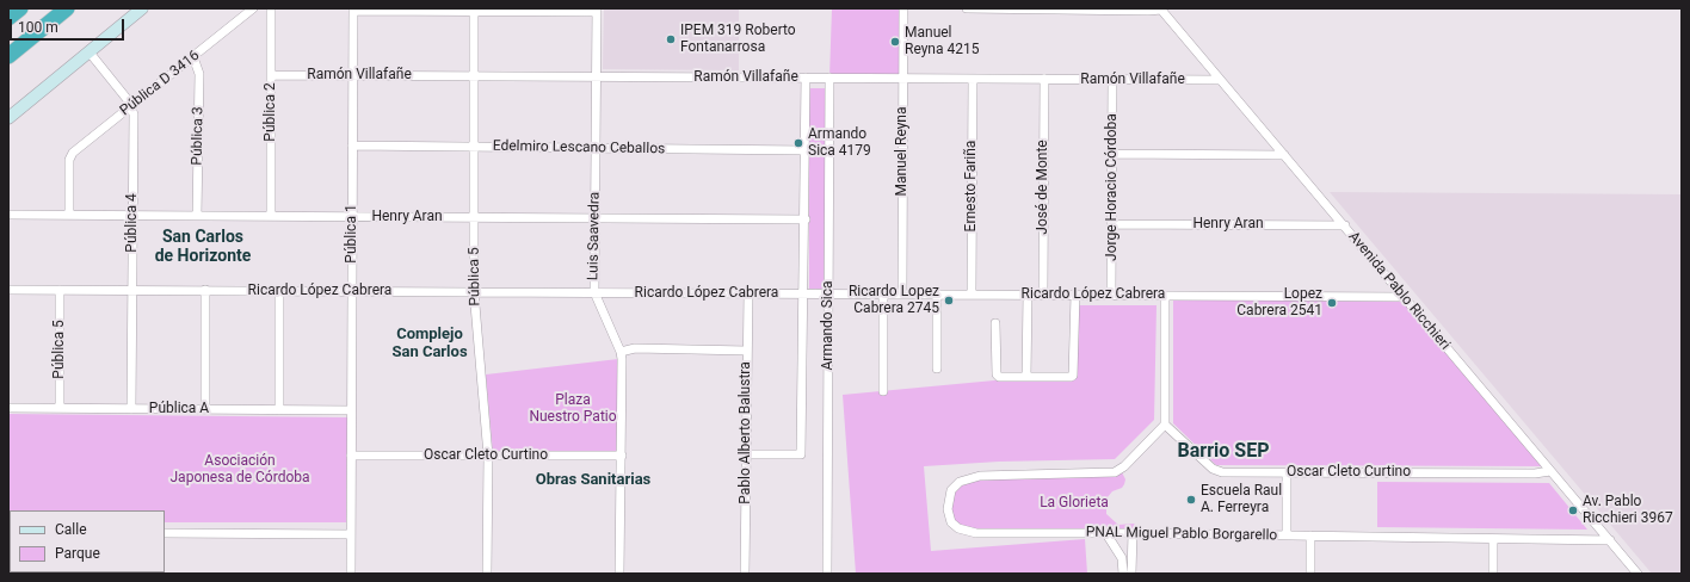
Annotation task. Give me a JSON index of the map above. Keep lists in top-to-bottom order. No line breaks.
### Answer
{"streets":{"street":["Ramón Villafañe","Pública D 3416","Pública 2","Pública 3","Edelmiro Lescano Ceballos","Manuel Reyna","Ernesto Fariña","José de Monte","Jorge Horacio Córdoba","Henry Aran","Pública 4","Pública 1","Luis Saavedra","Pública 5","Ricardo López Cabrera","Avenida Pablo Ricchieri","Armando Sica","Pública A","Pablo Alberto Balustra","Oscar Cleto Curtino","PNAL Miguel Pablo Borgarello"]},"crossings":[["Ramón Villafañe","Pública 2"],["Ramón Villafañe","Manuel Reyna"],["Ramón Villafañe","Ernesto Fariña"],["Ramón Villafañe","José de Monte"],["Ramón Villafañe","Jorge Horacio Córdoba"],["Ramón Villafañe","Pública 1"],["Ramón Villafañe","Luis Saavedra"],["Ramón Villafañe","Pública 5"],["Ramón Villafañe","Avenida Pablo Ricchieri"],["Ramón Villafañe","Armando Sica"],["Pública D 3416","Pública 3"],["Pública D 3416","Henry Aran"],["Pública D 3416","Pública 4"],["Pública 2","Henry Aran"],["Pública 3","Henry Aran"],["Edelmiro Lescano Ceballos","Pública 1"],["Edelmiro Lescano Ceballos","Luis Saavedra"],["Edelmiro Lescano Ceballos","Pública 5"],["Edelmiro Lescano Ceballos","Armando Sica"],["Manuel Reyna","Ricardo López Cabrera"],["Ernesto Fariña","Ricardo López Cabrera"],["José de Monte","Ricardo López Cabrera"],["Jorge Horacio Córdoba","Henry Aran"],["Jorge Horacio Córdoba","Ricardo López Cabrera"],["Henry Aran","Pública 4"],["Henry Aran","Pública 1"],["Henry Aran","Luis Saavedra"],["Henry Aran","Pública 5"],["Henry Aran","Avenida Pablo Ricchieri"],["Henry Aran","Armando Sica"],["Pública 4","Ricardo López Cabrera"],["Pública 4","Pública A"],["Pública 1","Ricardo López Cabrera"],["Pública 1","Pública A"],["Pública 1","Oscar Cleto Curtino"],["Luis Saavedra","Ricardo López Cabrera"],["Luis Saavedra","Oscar Cleto Curtino"],["Pública 5","Ricardo López Cabrera"],["Pública 5","Pública A"],["Pública 5","Oscar Cleto Curtino"],["Ricardo López Cabrera","Avenida Pablo Ricchieri"],["Ricardo López Cabrera","Armando Sica"],["Ricardo López Cabrera","Pablo Alberto Balustra"],["Avenida Pablo Ricchieri","Oscar Cleto Curtino"],["Avenida Pablo Ricchieri","PNAL Miguel Pablo Borgarello"],["Armando Sica","Pablo Alberto Balustra"],["Oscar Cleto Curtino","PNAL Miguel Pablo Borgarello"]],"districts":["San Carlos de Horizonte","Complejo San Carlos","Barrio SEP","Obras Sanitarias"],"parks":["Plaza Nuestro Patio","Asociación Japonesa de Córdoba","La Glorieta"],"places":["IPEM 319 Roberto Fontanarrosa","Manuel Reyna 4215","Armando Sica 4179","Ricardo Lopez Cabrera 2745","Lopez Cabrera 2541","Escuela Raul A. Ferreyra","Av. Pablo Ricchieri 3967"],"legend":["Calle","Parque"],"scale_bar":"100 m"}
